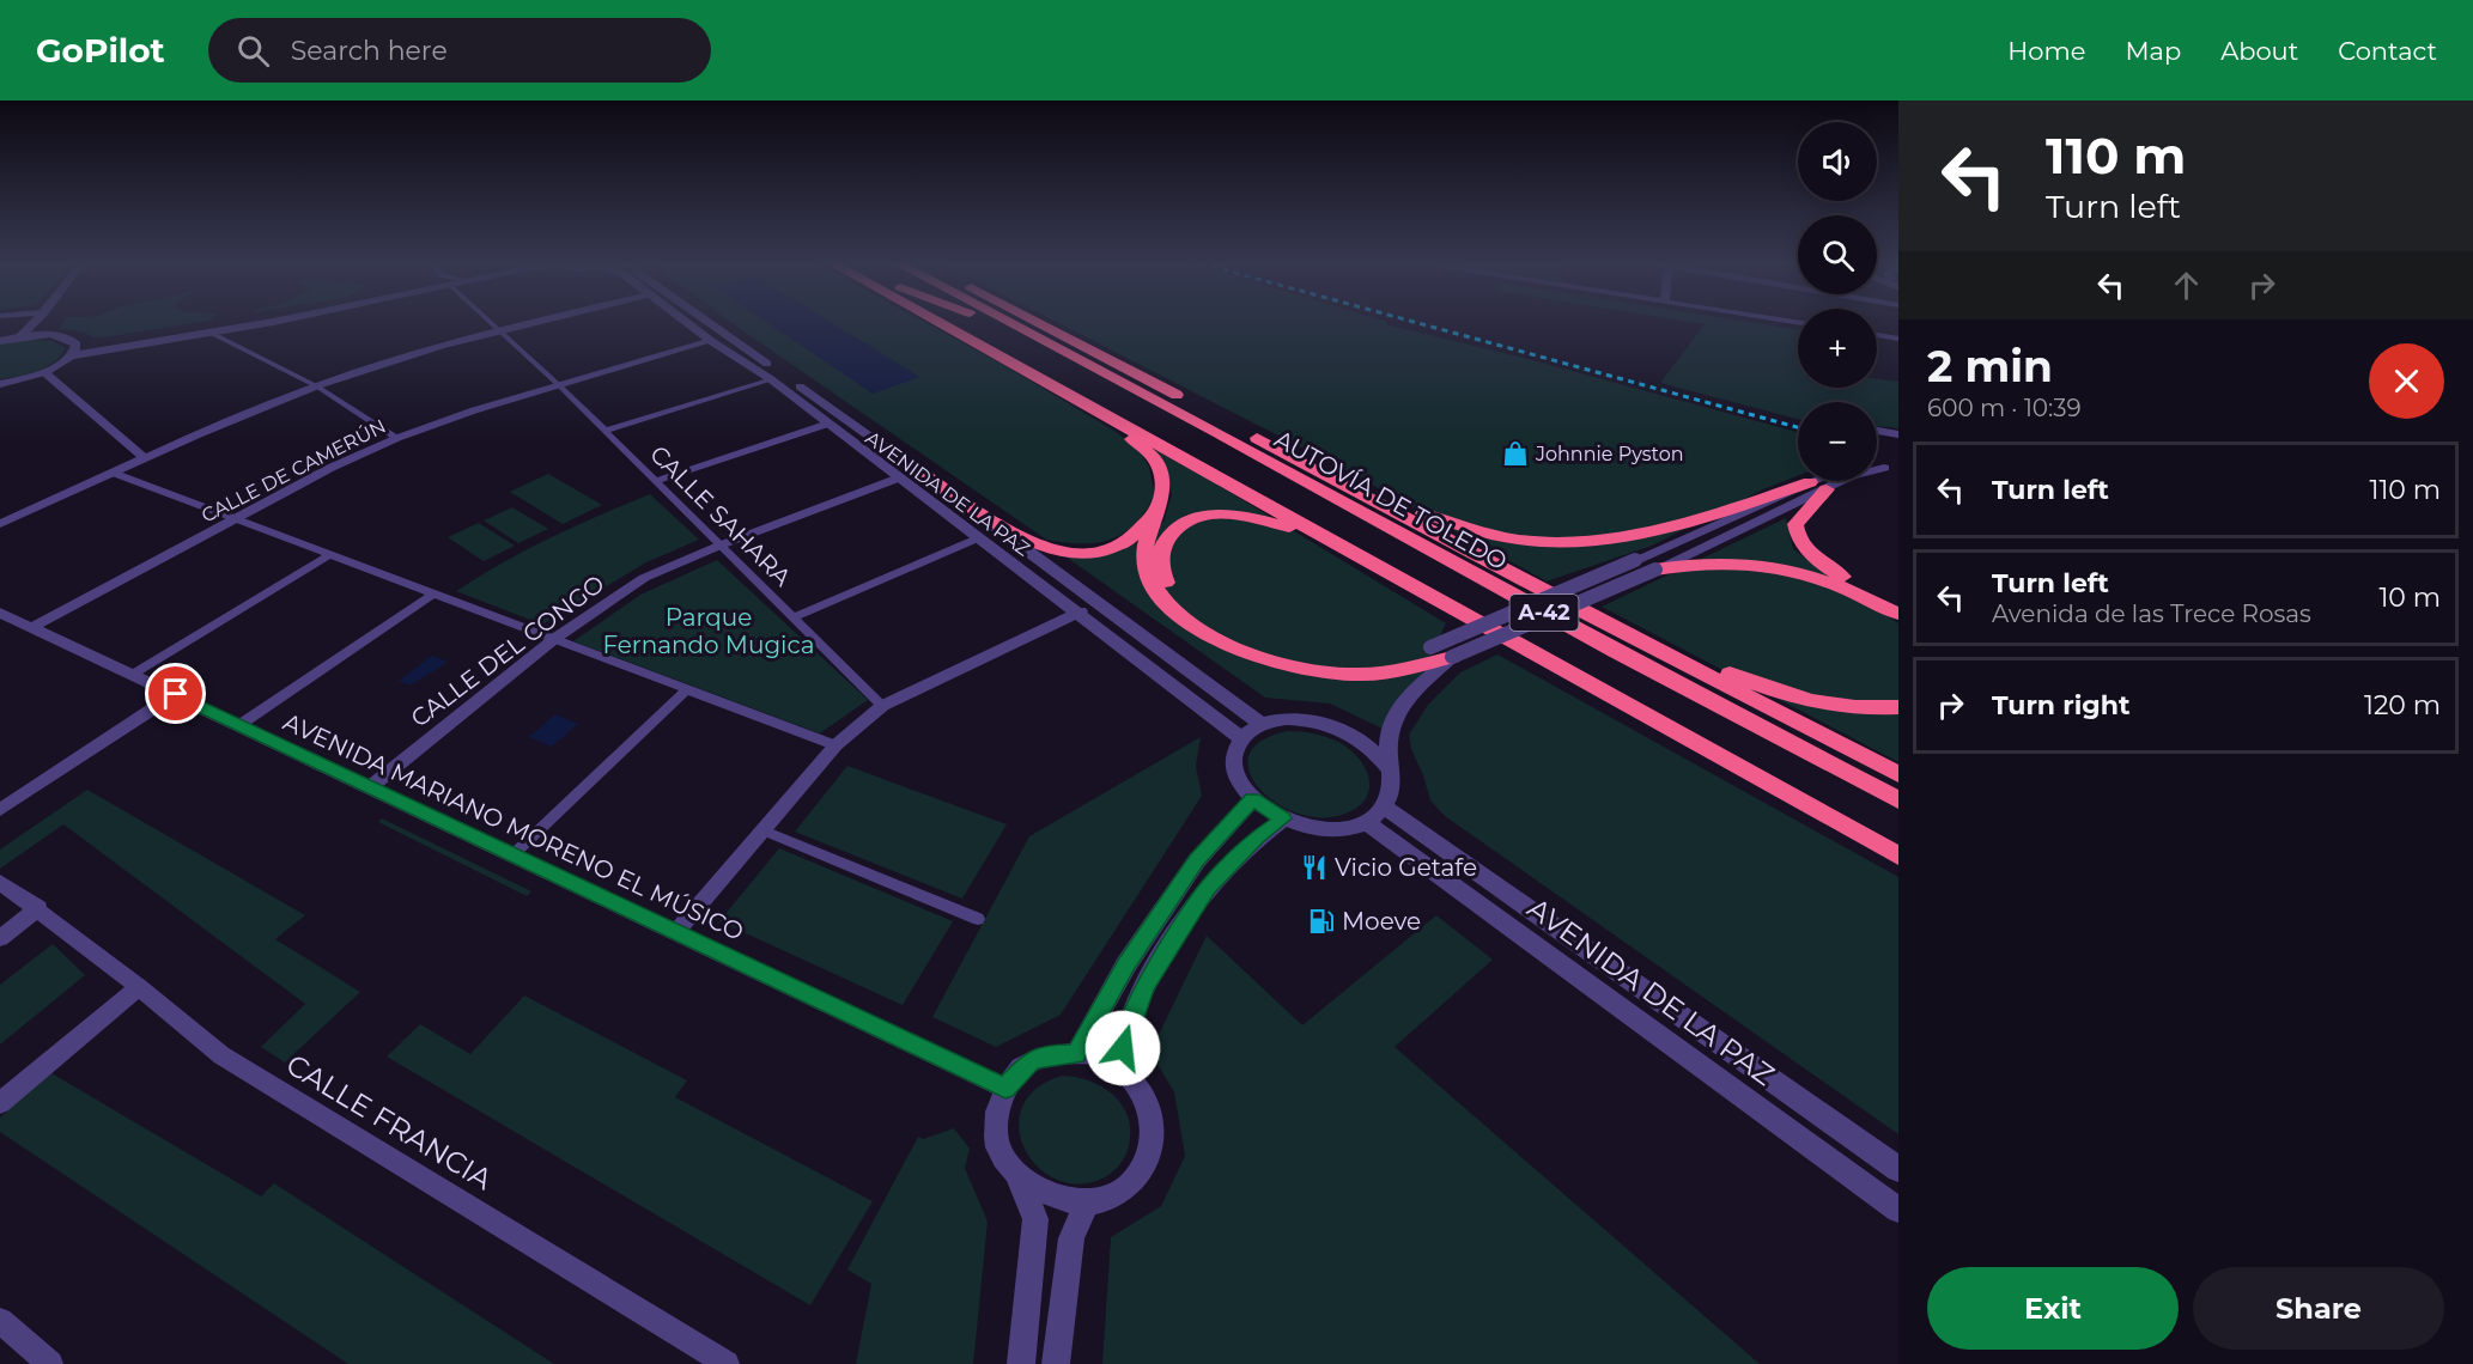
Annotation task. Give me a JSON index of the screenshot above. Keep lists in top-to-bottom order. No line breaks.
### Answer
{"streets":{"highway":["AUTOVÍA DE TOLEDO","A-42"],"street":["CALLE DE CAMERÚN","AVENIDA DE LA PAZ","CALLE SAHARA","CALLE DEL CONGO","AVENIDA MARIANO MORENO EL MÚSICO","CALLE FRANCIA"]},"crossings":[["CALLE DE CAMERÚN","CALLE SAHARA"],["CALLE DE CAMERÚN","AVENIDA MARIANO MORENO EL MÚSICO"],["AVENIDA DE LA PAZ","CALLE DEL CONGO"],["CALLE SAHARA","CALLE DEL CONGO"],["CALLE DEL CONGO","AVENIDA MARIANO MORENO EL MÚSICO"]],"parks":["Parque Fernando Mugica"],"places":{"shop":["Johnnie Pyston"],"restaurant":["Vicio Getafe"],"fuel station":["Moeve"]},"page":{"header":"GoPilot","search":"Search here","nav":["Home","Map","About","Contact"],"turn":["110 m","Turn left"],"map_buttons":["+","−"],"heading":["2 min","600 m · 10:39"],"list":[{"name":"Turn left","value":"110 m"},{"name":"Turn left","note":"Avenida de las Trece Rosas","value":"10 m"},{"name":"Turn right","value":"120 m"}],"buttons":["Exit","Share"]}}
